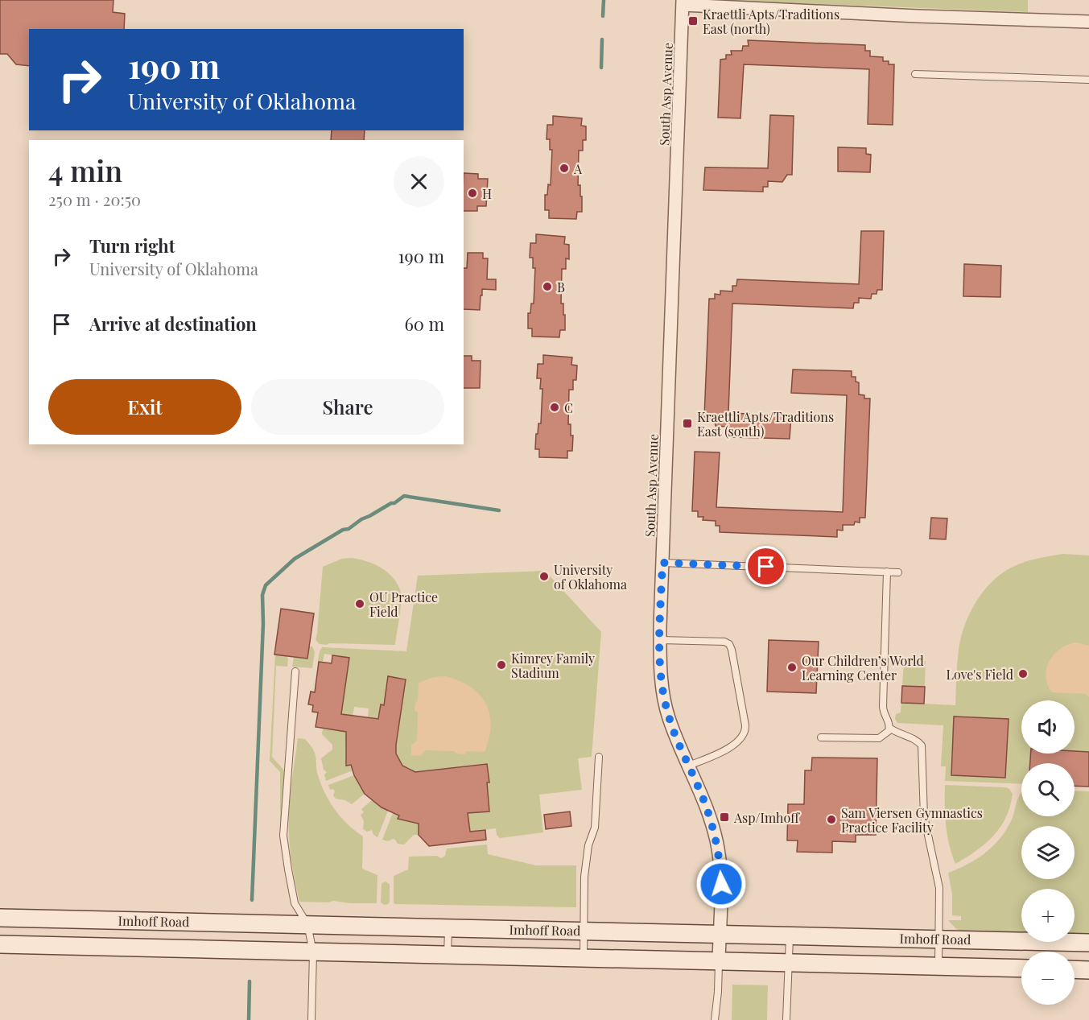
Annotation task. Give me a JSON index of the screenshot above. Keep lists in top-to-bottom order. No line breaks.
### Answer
{"streets":{"main road":["Imhoff Road"],"street":["South Asp Avenue"]},"crossings":[["South Asp Avenue","Imhoff Road"]],"places":{"transit":["Kraettli Apts/Traditions East (north)","Kraettli Apts/Traditions East (south)","Asp/Imhoff"],"other":["A","H","B","C","University of Oklahoma","OU Practice Field","Kimrey Family Stadium","Our Children’s World Learning Center","Love's Field","Sam Viersen Gymnastics Practice Facility"]},"page":{"turn":["190 m","University of Oklahoma"],"heading":["4 min","250 m · 20:50"],"list":[{"name":"Turn right","note":"University of Oklahoma","value":"190 m"},{"name":"Arrive at destination","value":"60 m"}],"buttons":["Exit","Share"],"map_buttons":["+","−"]}}
